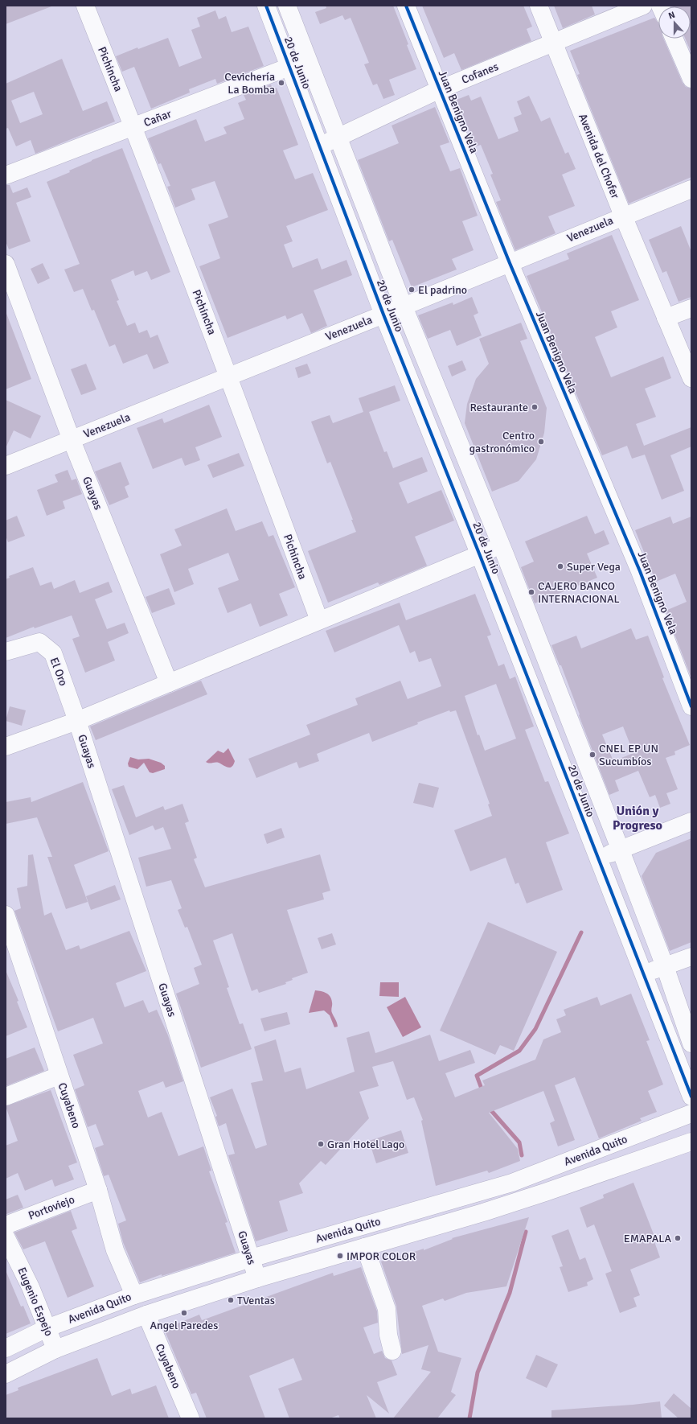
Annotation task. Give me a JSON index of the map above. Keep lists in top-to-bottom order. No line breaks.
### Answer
{"streets":{"main road":["20 de Junio","Pichincha","Cofanes","Juan Benigno Vela","Cañar","Avenida del Chofer","Venezuela","Guayas","El Oro","Cuyabeno","Avenida Quito","Portoviejo","Eugenio Espejo"]},"crossings":[["20 de Junio","Cofanes"],["20 de Junio","Cañar"],["20 de Junio","Venezuela"],["Pichincha","Cañar"],["Pichincha","Venezuela"],["Cofanes","Juan Benigno Vela"],["Cofanes","Avenida del Chofer"],["Juan Benigno Vela","Venezuela"],["Avenida del Chofer","Venezuela"],["Venezuela","Guayas"],["Guayas","El Oro"],["Guayas","Avenida Quito"],["Cuyabeno","Avenida Quito"],["Cuyabeno","Portoviejo"],["Avenida Quito","Eugenio Espejo"]],"districts":["Unión y Progreso"],"places":["Cevichería La Bomba","El padrino","Restaurante","Centro gastronómico","Super Vega","CAJERO BANCO INTERNACIONAL","CNEL EP UN Sucumbíos","Gran Hotel Lago","EMAPALA","IMPOR COLOR","TVentas","Angel Paredes"],"north":"top"}
